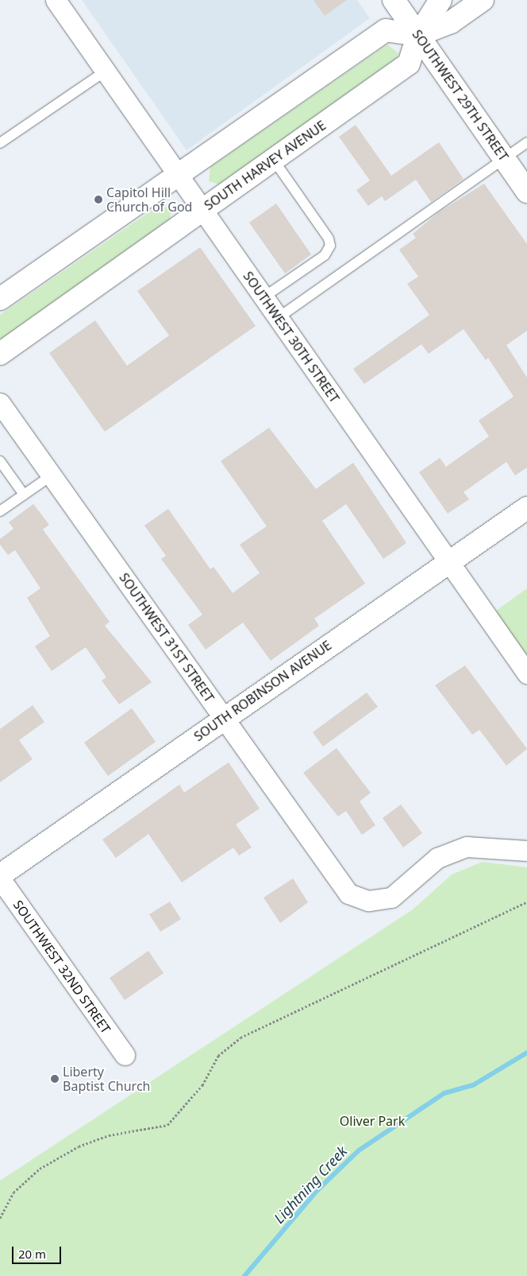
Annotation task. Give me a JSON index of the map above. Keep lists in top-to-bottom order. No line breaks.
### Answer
{"streets":{"street":["SOUTHWEST 29TH STREET","SOUTH HARVEY AVENUE","SOUTHWEST 30TH STREET","SOUTHWEST 31ST STREET","SOUTH ROBINSON AVENUE","SOUTHWEST 32ND STREET"]},"crossings":[["SOUTHWEST 29TH STREET","SOUTH HARVEY AVENUE"],["SOUTH HARVEY AVENUE","SOUTHWEST 30TH STREET"],["SOUTHWEST 30TH STREET","SOUTH ROBINSON AVENUE"],["SOUTHWEST 31ST STREET","SOUTH ROBINSON AVENUE"],["SOUTH ROBINSON AVENUE","SOUTHWEST 32ND STREET"]],"water":["Lightning Creek"],"parks":["Oliver Park"],"places":["Capitol Hill Church of God","Liberty Baptist Church"],"scale_bar":"20 m"}
